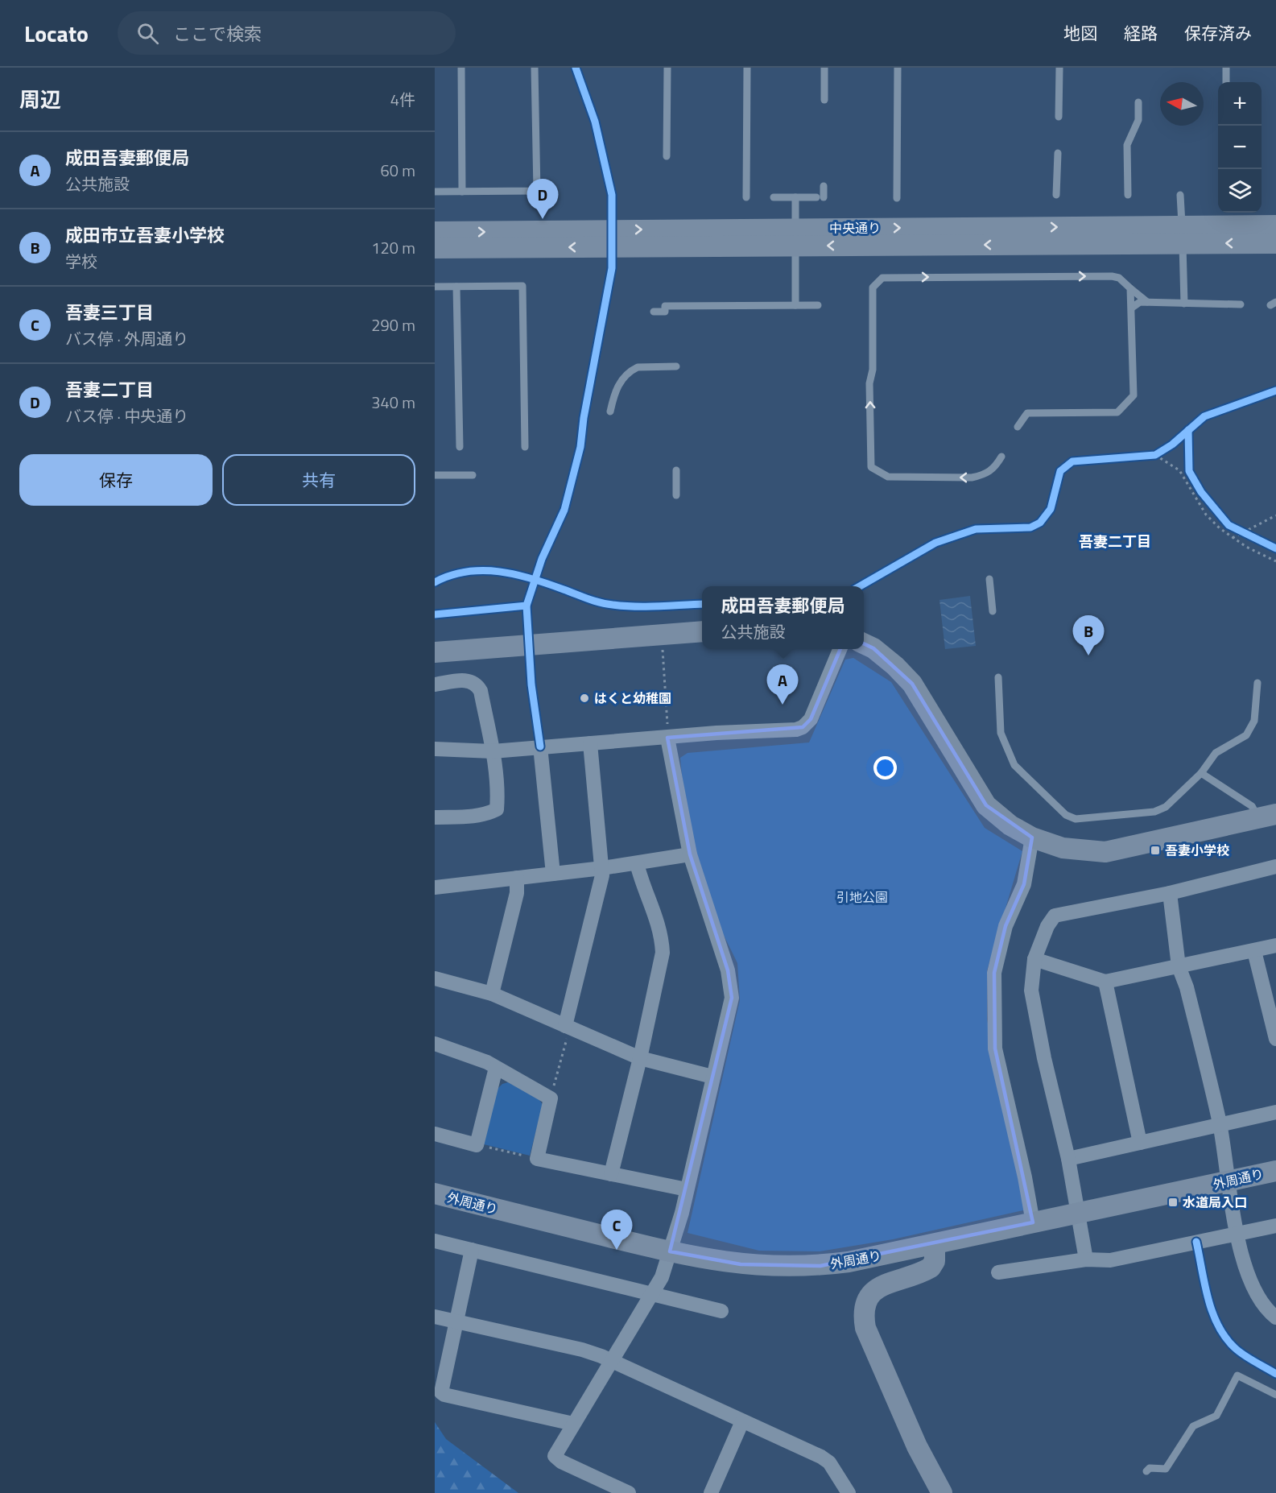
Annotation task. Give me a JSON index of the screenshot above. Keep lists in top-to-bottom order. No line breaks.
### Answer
{"streets":{"street":["中央通り","外周通り"]},"districts":["吾妻二丁目"],"parks":["引地公園"],"places":{"other":["はくと幼稚園"],"transit":["吾妻小学校","水道局入口"]},"north":"left","page":{"header":"Locato","search":"ここで検索","nav":["地図","経路","保存済み"],"heading":["周辺","4件"],"map_buttons":["+","−"],"list":[{"mark":"A","name":"成田吾妻郵便局","note":"公共施設","value":"60 m"},{"mark":"B","name":"成田市立吾妻小学校","note":"学校","value":"120 m"},{"mark":"C","name":"吾妻三丁目","note":"バス停 · 外周通り","value":"290 m"},{"mark":"D","name":"吾妻二丁目","note":"バス停 · 中央通り","value":"340 m"}],"pins":["D","B","A","C"],"buttons":["保存","共有"],"popup":["成田吾妻郵便局","公共施設"]}}
